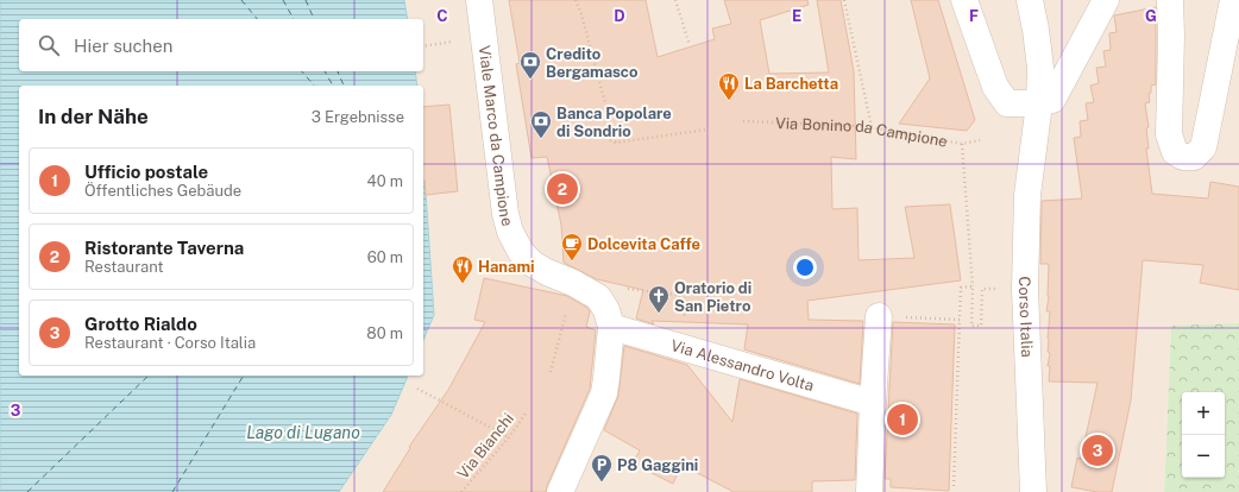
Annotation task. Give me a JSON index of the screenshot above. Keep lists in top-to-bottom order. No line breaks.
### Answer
{"streets":{"street":["Viale Marco da Campione","Corso Italia","Via Alessandro Volta"],"path":["Via Bonino da Campione","Via Bianchi"]},"water":["Lago di Lugano"],"places":{"bank":["Credito Bergamasco","Banca Popolare di Sondrio"],"restaurant":["La Barchetta","Hanami"],"cafe":["Dolcevita Caffe"],"church":["Oratorio di San Pietro"],"parking":["P8 Gaggini"]},"page":{"search":"Hier suchen","heading":["In der Nähe","3 Ergebnisse"],"list":[{"mark":"1","name":"Ufficio postale","note":"Öffentliches Gebäude","value":"40 m"},{"mark":"2","name":"Ristorante Taverna","note":"Restaurant","value":"60 m"},{"mark":"3","name":"Grotto Rialdo","note":"Restaurant · Corso Italia","value":"80 m"}],"pins":["2","1","3"],"map_buttons":["+","−"]},"grid":{"columns":["C","D","E","F","G"],"rows":["3"]}}
